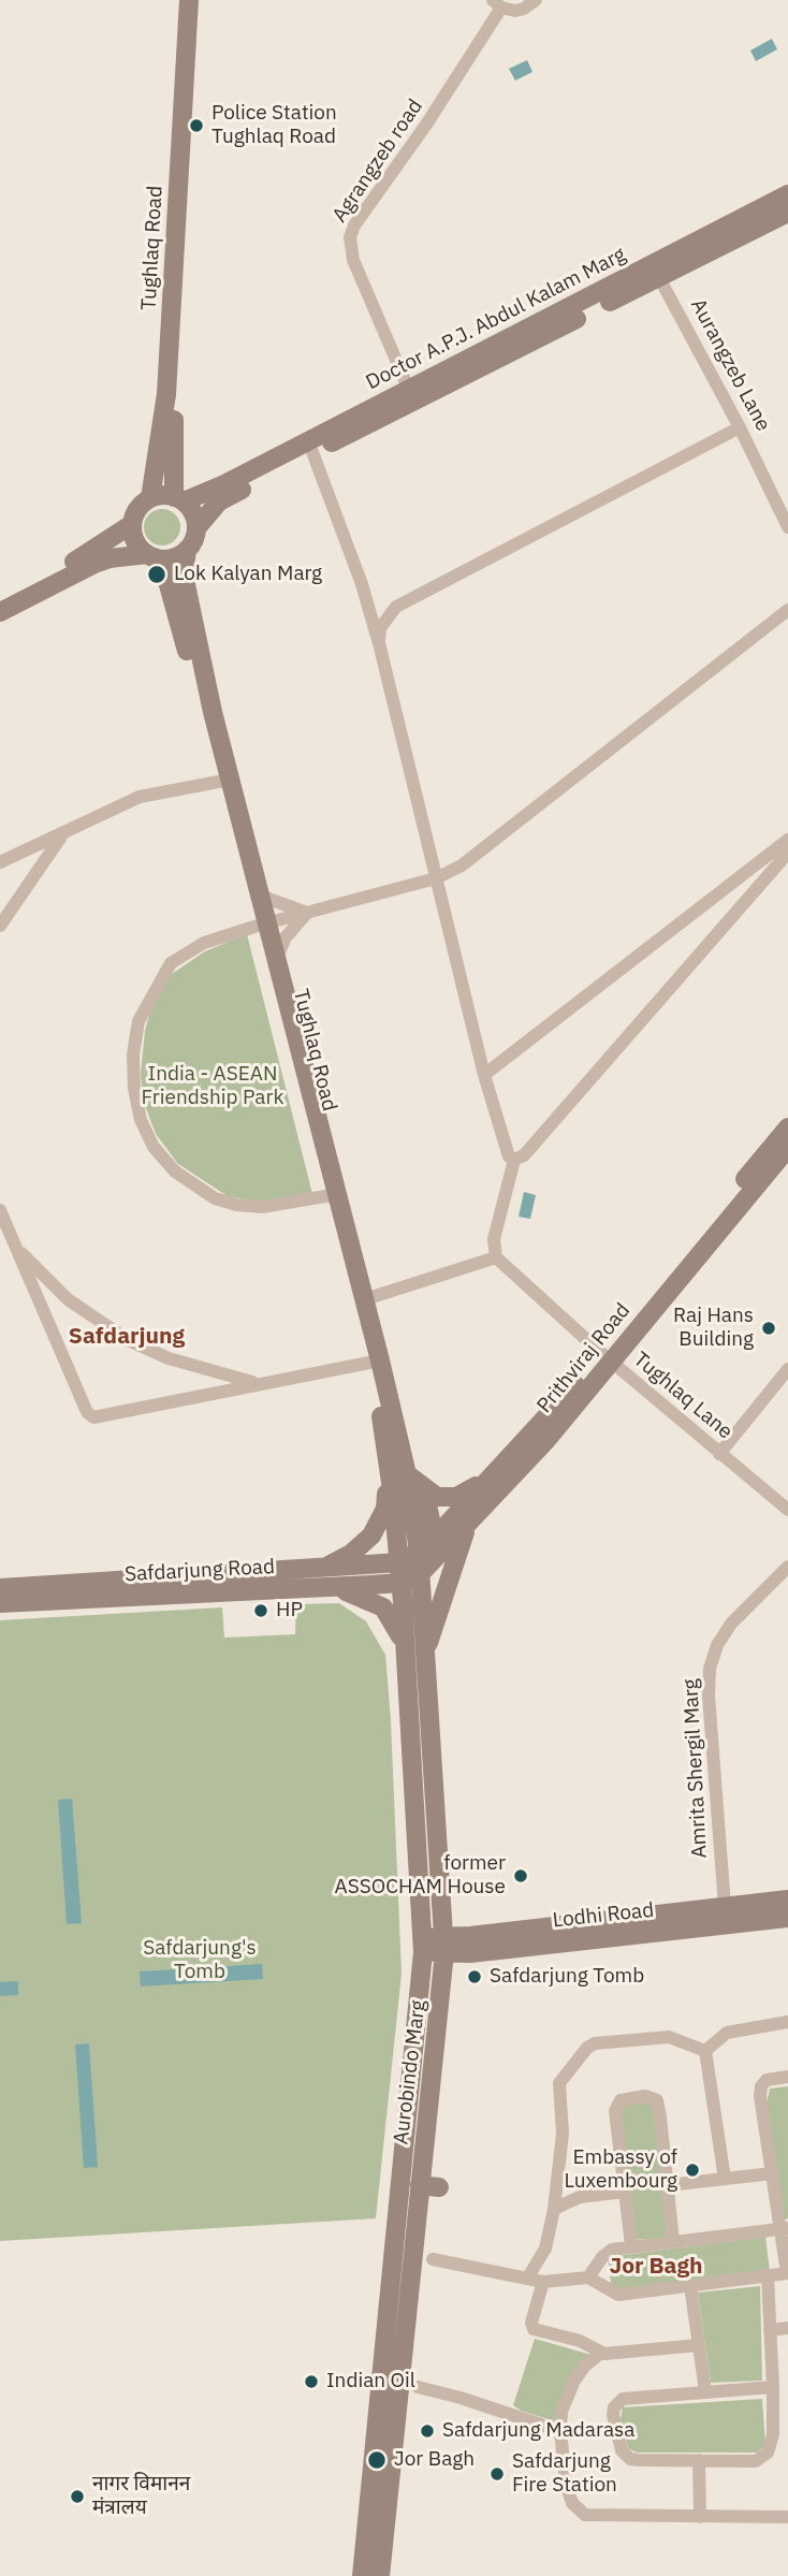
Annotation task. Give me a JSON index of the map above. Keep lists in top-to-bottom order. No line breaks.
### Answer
{"streets":{"main road":["Tughlaq Road","Doctor A.P.J. Abdul Kalam Marg","Prithviraj Road","Safdarjung Road","Lodhi Road","Aurobindo Marg"],"street":["Agrangzeb road","Aurangzeb Lane","Tughlaq Lane","Amrita Shergil Marg"]},"crossings":[["Agrangzeb road","Doctor A.P.J. Abdul Kalam Marg"],["Tughlaq Road","Prithviraj Road"],["Tughlaq Road","Safdarjung Road"],["Tughlaq Road","Aurobindo Marg"],["Doctor A.P.J. Abdul Kalam Marg","Aurangzeb Lane"],["Prithviraj Road","Tughlaq Lane"],["Prithviraj Road","Safdarjung Road"],["Prithviraj Road","Aurobindo Marg"],["Safdarjung Road","Aurobindo Marg"],["Amrita Shergil Marg","Lodhi Road"],["Lodhi Road","Aurobindo Marg"]],"districts":["Safdarjung","Jor Bagh"],"parks":["India - ASEAN Friendship Park","Safdarjung's Tomb"],"places":["Police Station Tughlaq Road","Lok Kalyan Marg","Raj Hans Building","HP","former ASSOCHAM House","Safdarjung Tomb","Embassy of Luxembourg","Indian Oil","Safdarjung Madarasa","Jor Bagh","Safdarjung Fire Station","नागर विमानन मंत्रालय"]}
